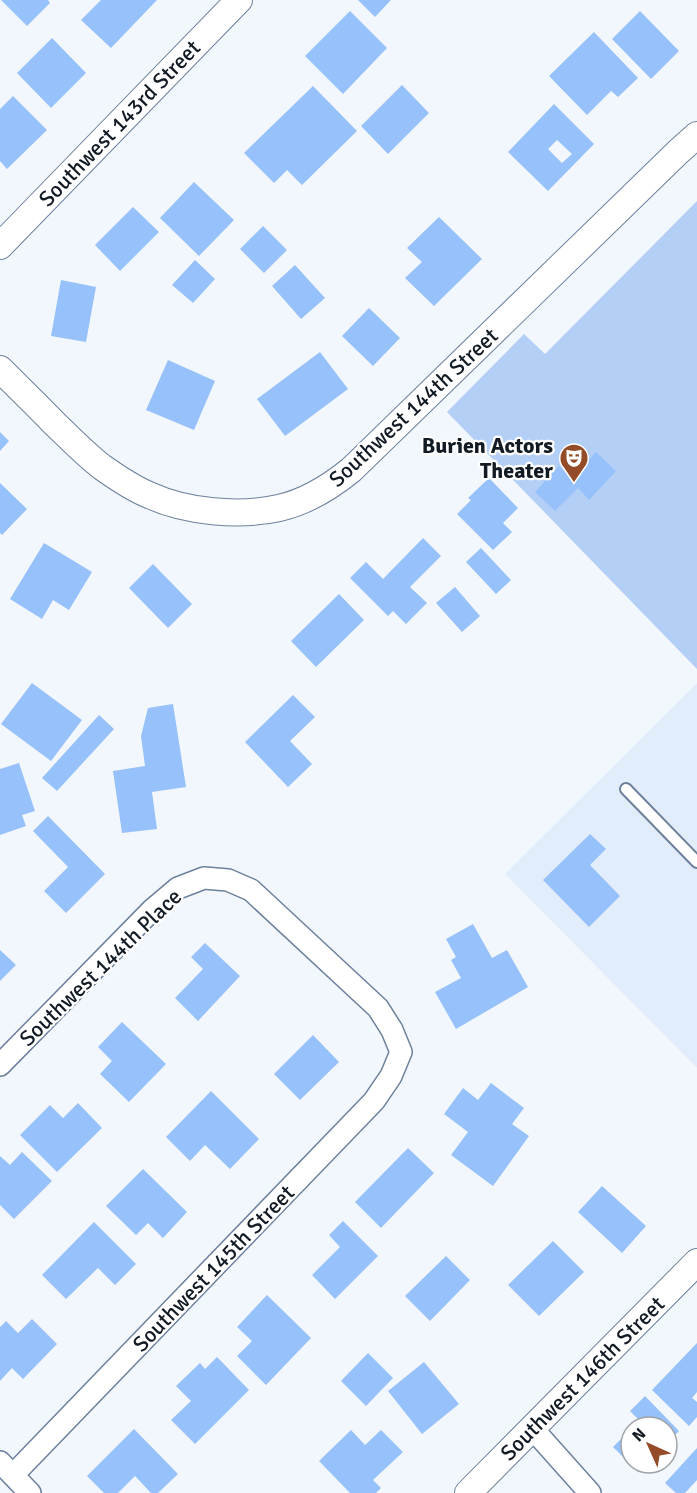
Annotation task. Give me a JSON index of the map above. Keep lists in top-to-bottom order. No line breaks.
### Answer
{"streets":{"street":["Southwest 143rd Street","Southwest 144th Street","Southwest 144th Place","Southwest 145th Street","Southwest 146th Street"]},"crossings":[["Southwest 144th Place","Southwest 145th Street"]],"places":{"theatre":["Burien Actors Theater"]},"north":"top left"}
